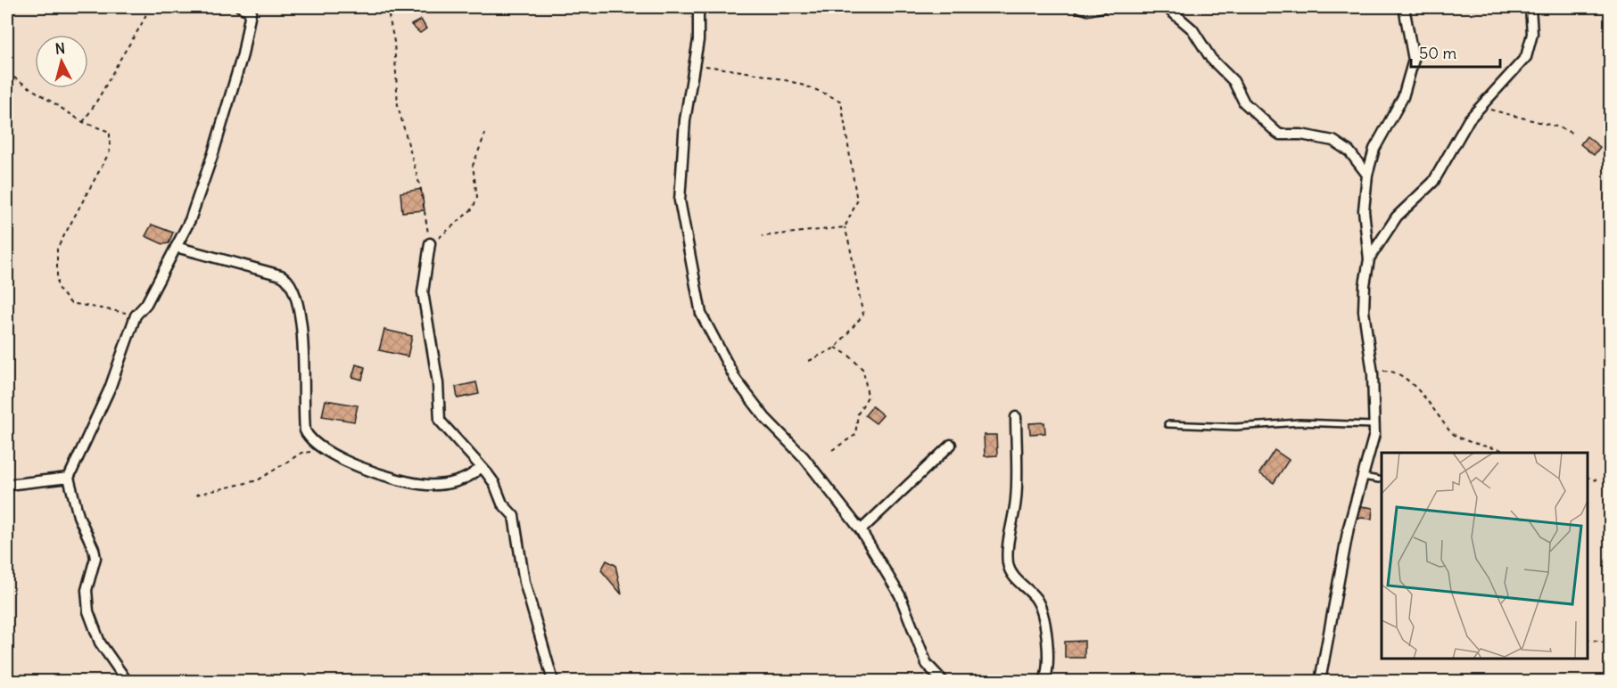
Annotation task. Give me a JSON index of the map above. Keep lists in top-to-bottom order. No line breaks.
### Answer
{"scale_bar":"50 m","north":"top"}
